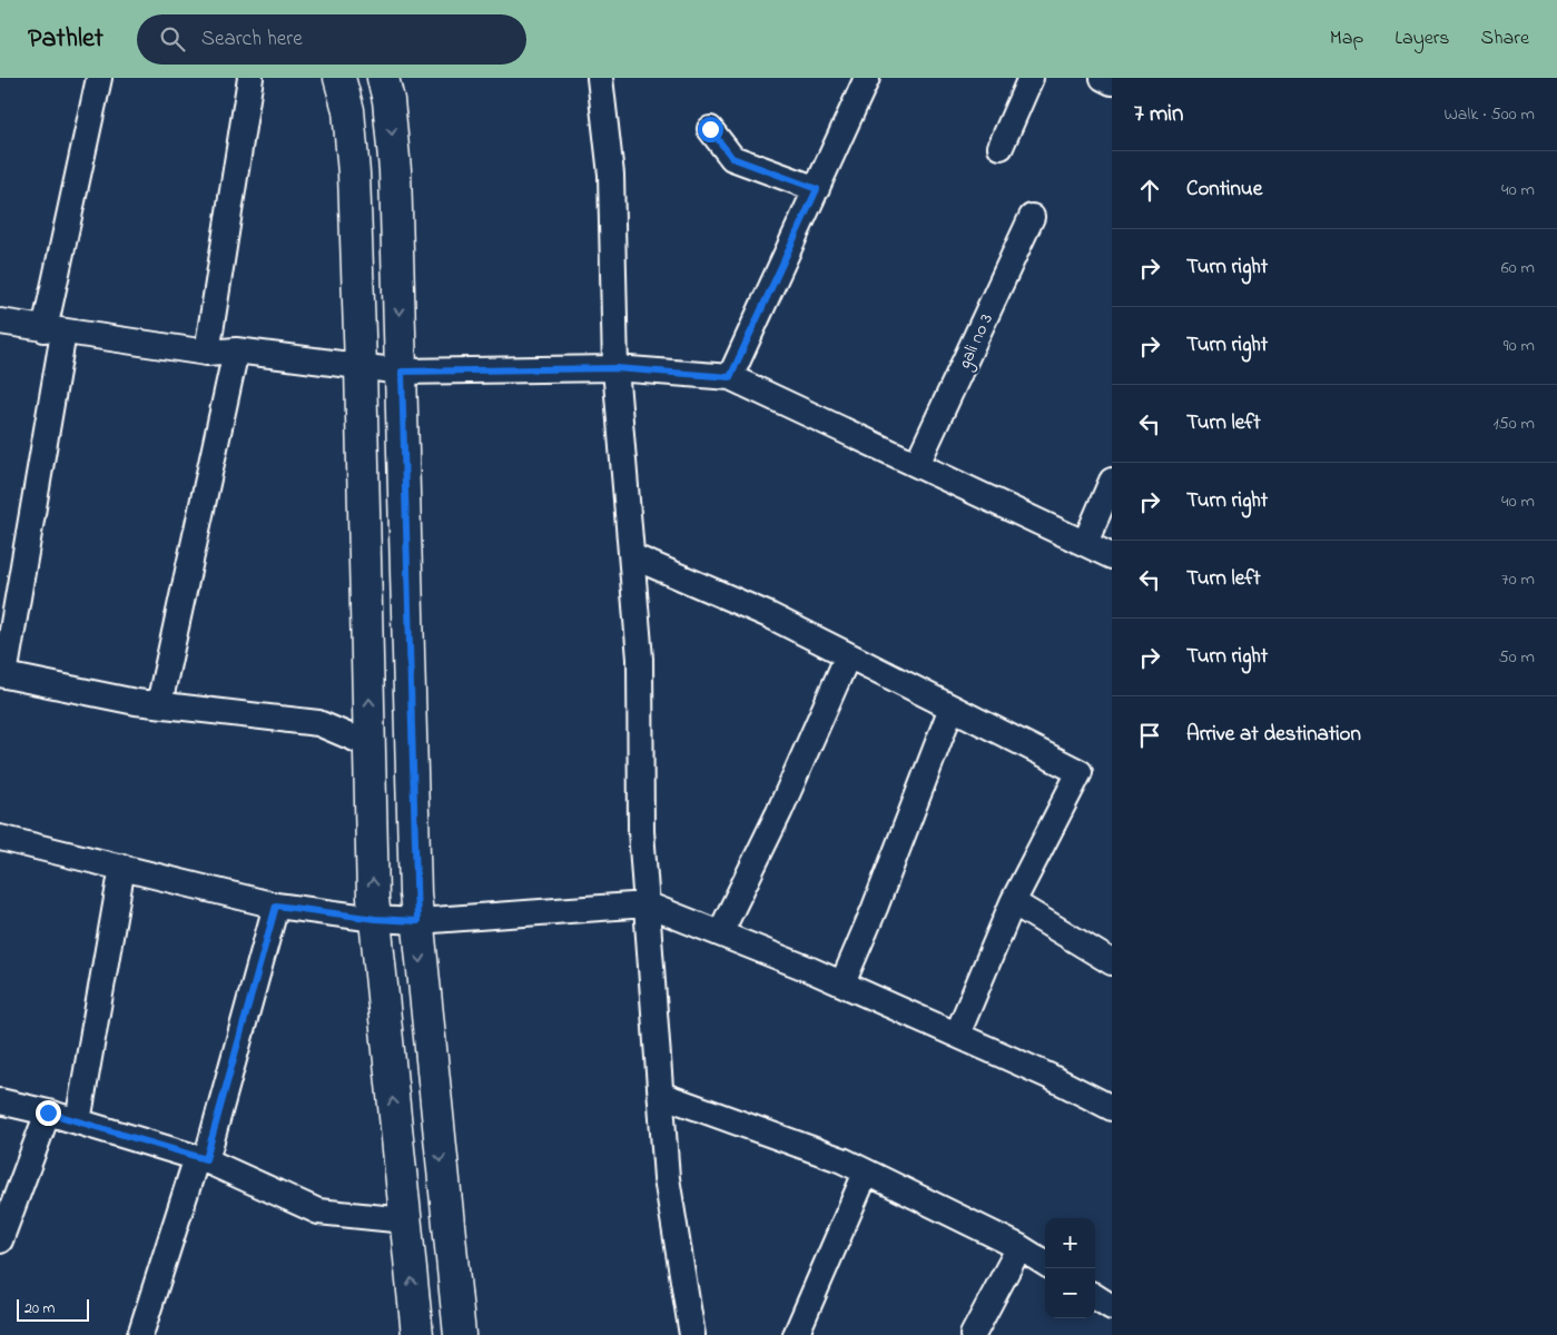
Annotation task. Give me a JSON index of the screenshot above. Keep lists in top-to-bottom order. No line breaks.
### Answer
{"streets":{"street":["gali no 3"]},"scale_bar":"20 m","page":{"header":"Pathlet","search":"Search here","nav":["Map","Layers","Share"],"heading":["7 min","Walk · 500 m"],"list":[["Continue","40 m"],["Turn right","60 m"],["Turn right","90 m"],["Turn left","150 m"],["Turn right","40 m"],["Turn left","70 m"],["Turn right","50 m"],"Arrive at destination"],"map_buttons":["+","−"],"scale":"20 m"}}
